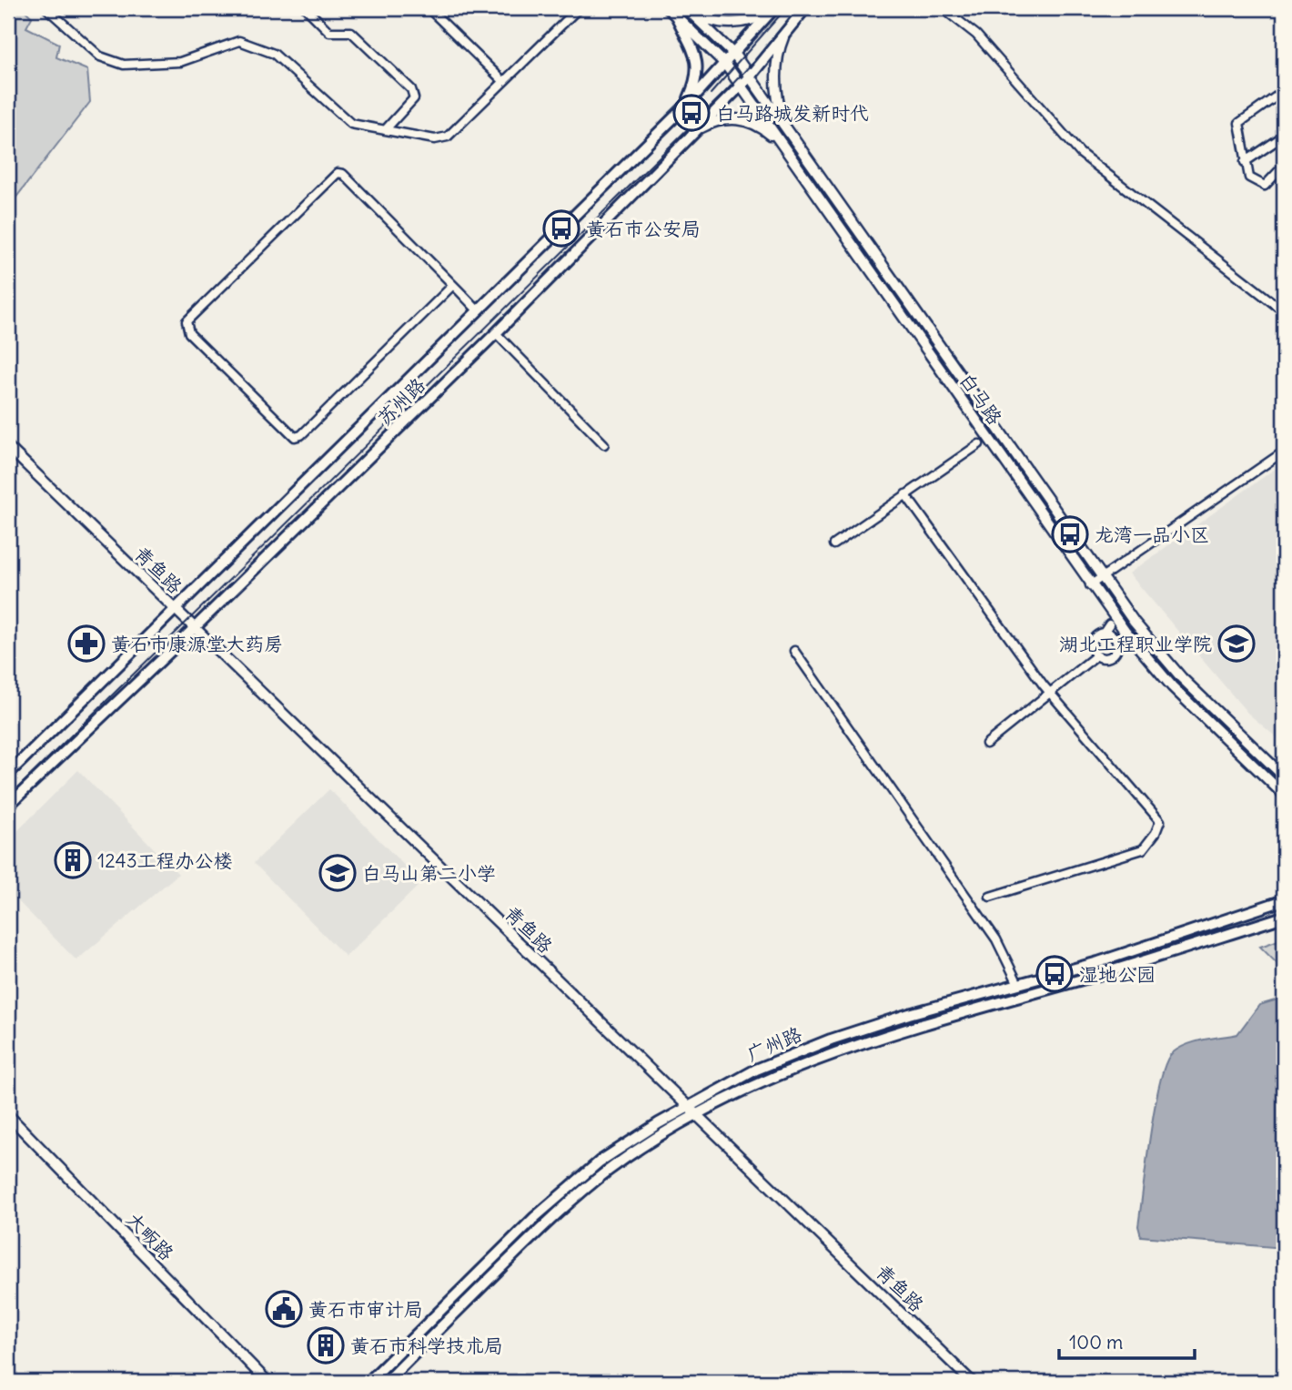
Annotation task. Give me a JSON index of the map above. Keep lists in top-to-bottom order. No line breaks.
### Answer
{"streets":{"main road":["苏州路","广州路"],"street":["白马路","青鱼路","大畈路"]},"crossings":[["白马路","苏州路"],["苏州路","青鱼路"],["青鱼路","广州路"]],"places":{"bus stop":["白马路城发新时代","黄石市公安局","龙湾一品小区","湿地公园"],"pharmacy":["黄石市康源堂大药房"],"school or university":["湖北工程职业学院","白马山第二小学"],"building":["1243工程办公楼","黄石市科学技术局"],"public building":["黄石市审计局"]},"scale_bar":"100 m"}
